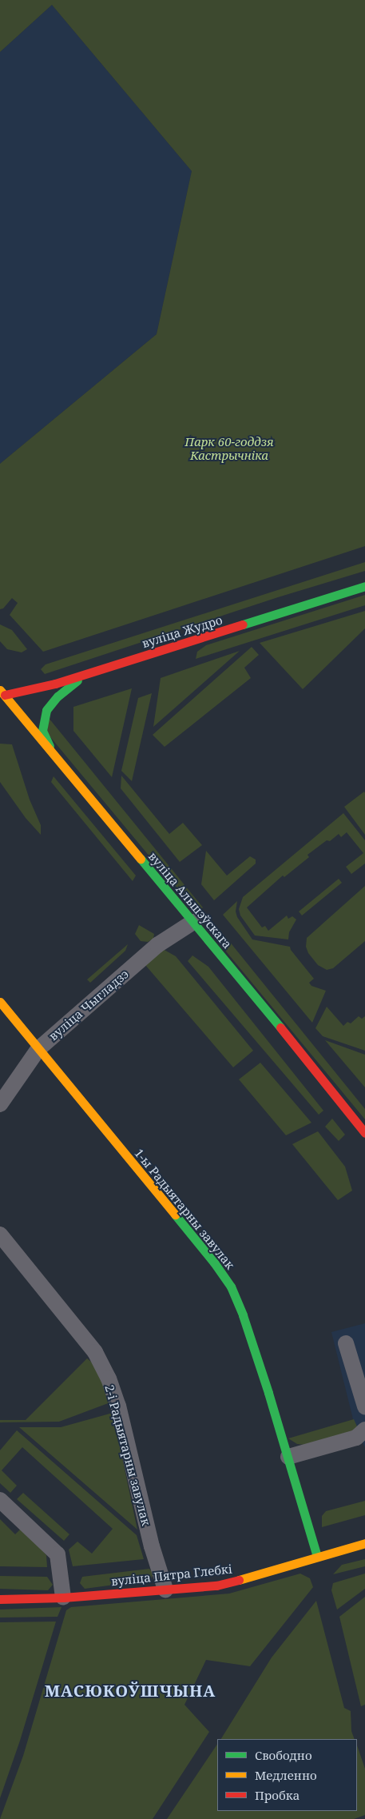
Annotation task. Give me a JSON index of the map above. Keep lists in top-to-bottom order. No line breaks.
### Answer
{"streets":{"main road":["вуліца Жудро","вуліца Альшэўскага","1-ы Радыятарны завулак","вуліца Пятра Глебкі"],"street":["вуліца Чыгладзэ","2-і Радыятарны завулак"]},"crossings":[["вуліца Жудро","вуліца Альшэўскага"],["вуліца Альшэўскага","вуліца Чыгладзэ"],["вуліца Чыгладзэ","1-ы Радыятарны завулак"],["1-ы Радыятарны завулак","вуліца Пятра Глебкі"],["2-і Радыятарны завулак","вуліца Пятра Глебкі"]],"districts":["МАСЮКОЎШЧЫНА"],"parks":["Парк 60-годдзя Кастрычніка"],"legend":["Свободно","Медленно","Пробка"]}
